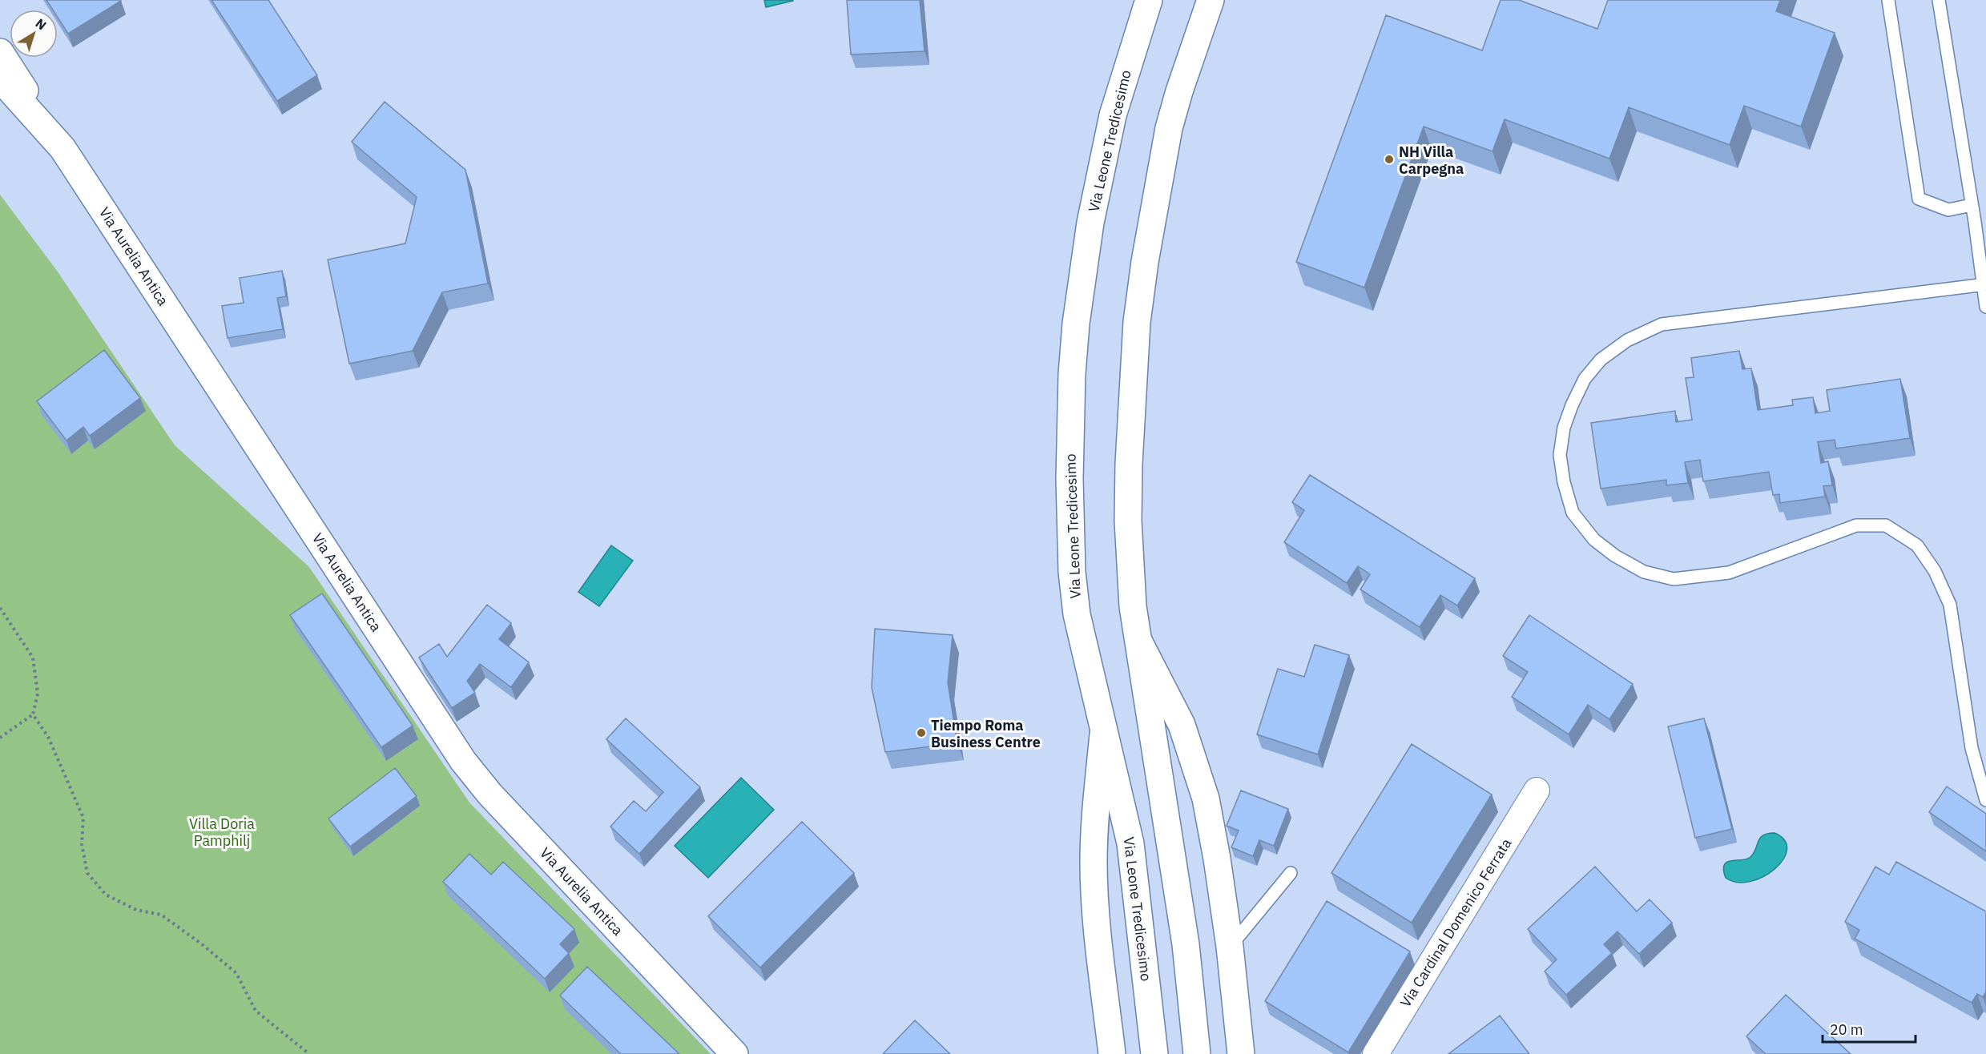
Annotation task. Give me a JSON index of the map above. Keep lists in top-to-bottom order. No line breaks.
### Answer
{"streets":{"main road":["Via Leone Tredicesimo","Via Aurelia Antica"],"street":["Via Cardinal Domenico Ferrata"]},"parks":["Villa Doria Pamphilj"],"places":["NH Villa Carpegna","Tiempo Roma Business Centre"],"scale_bar":"20 m","north":"top right"}
